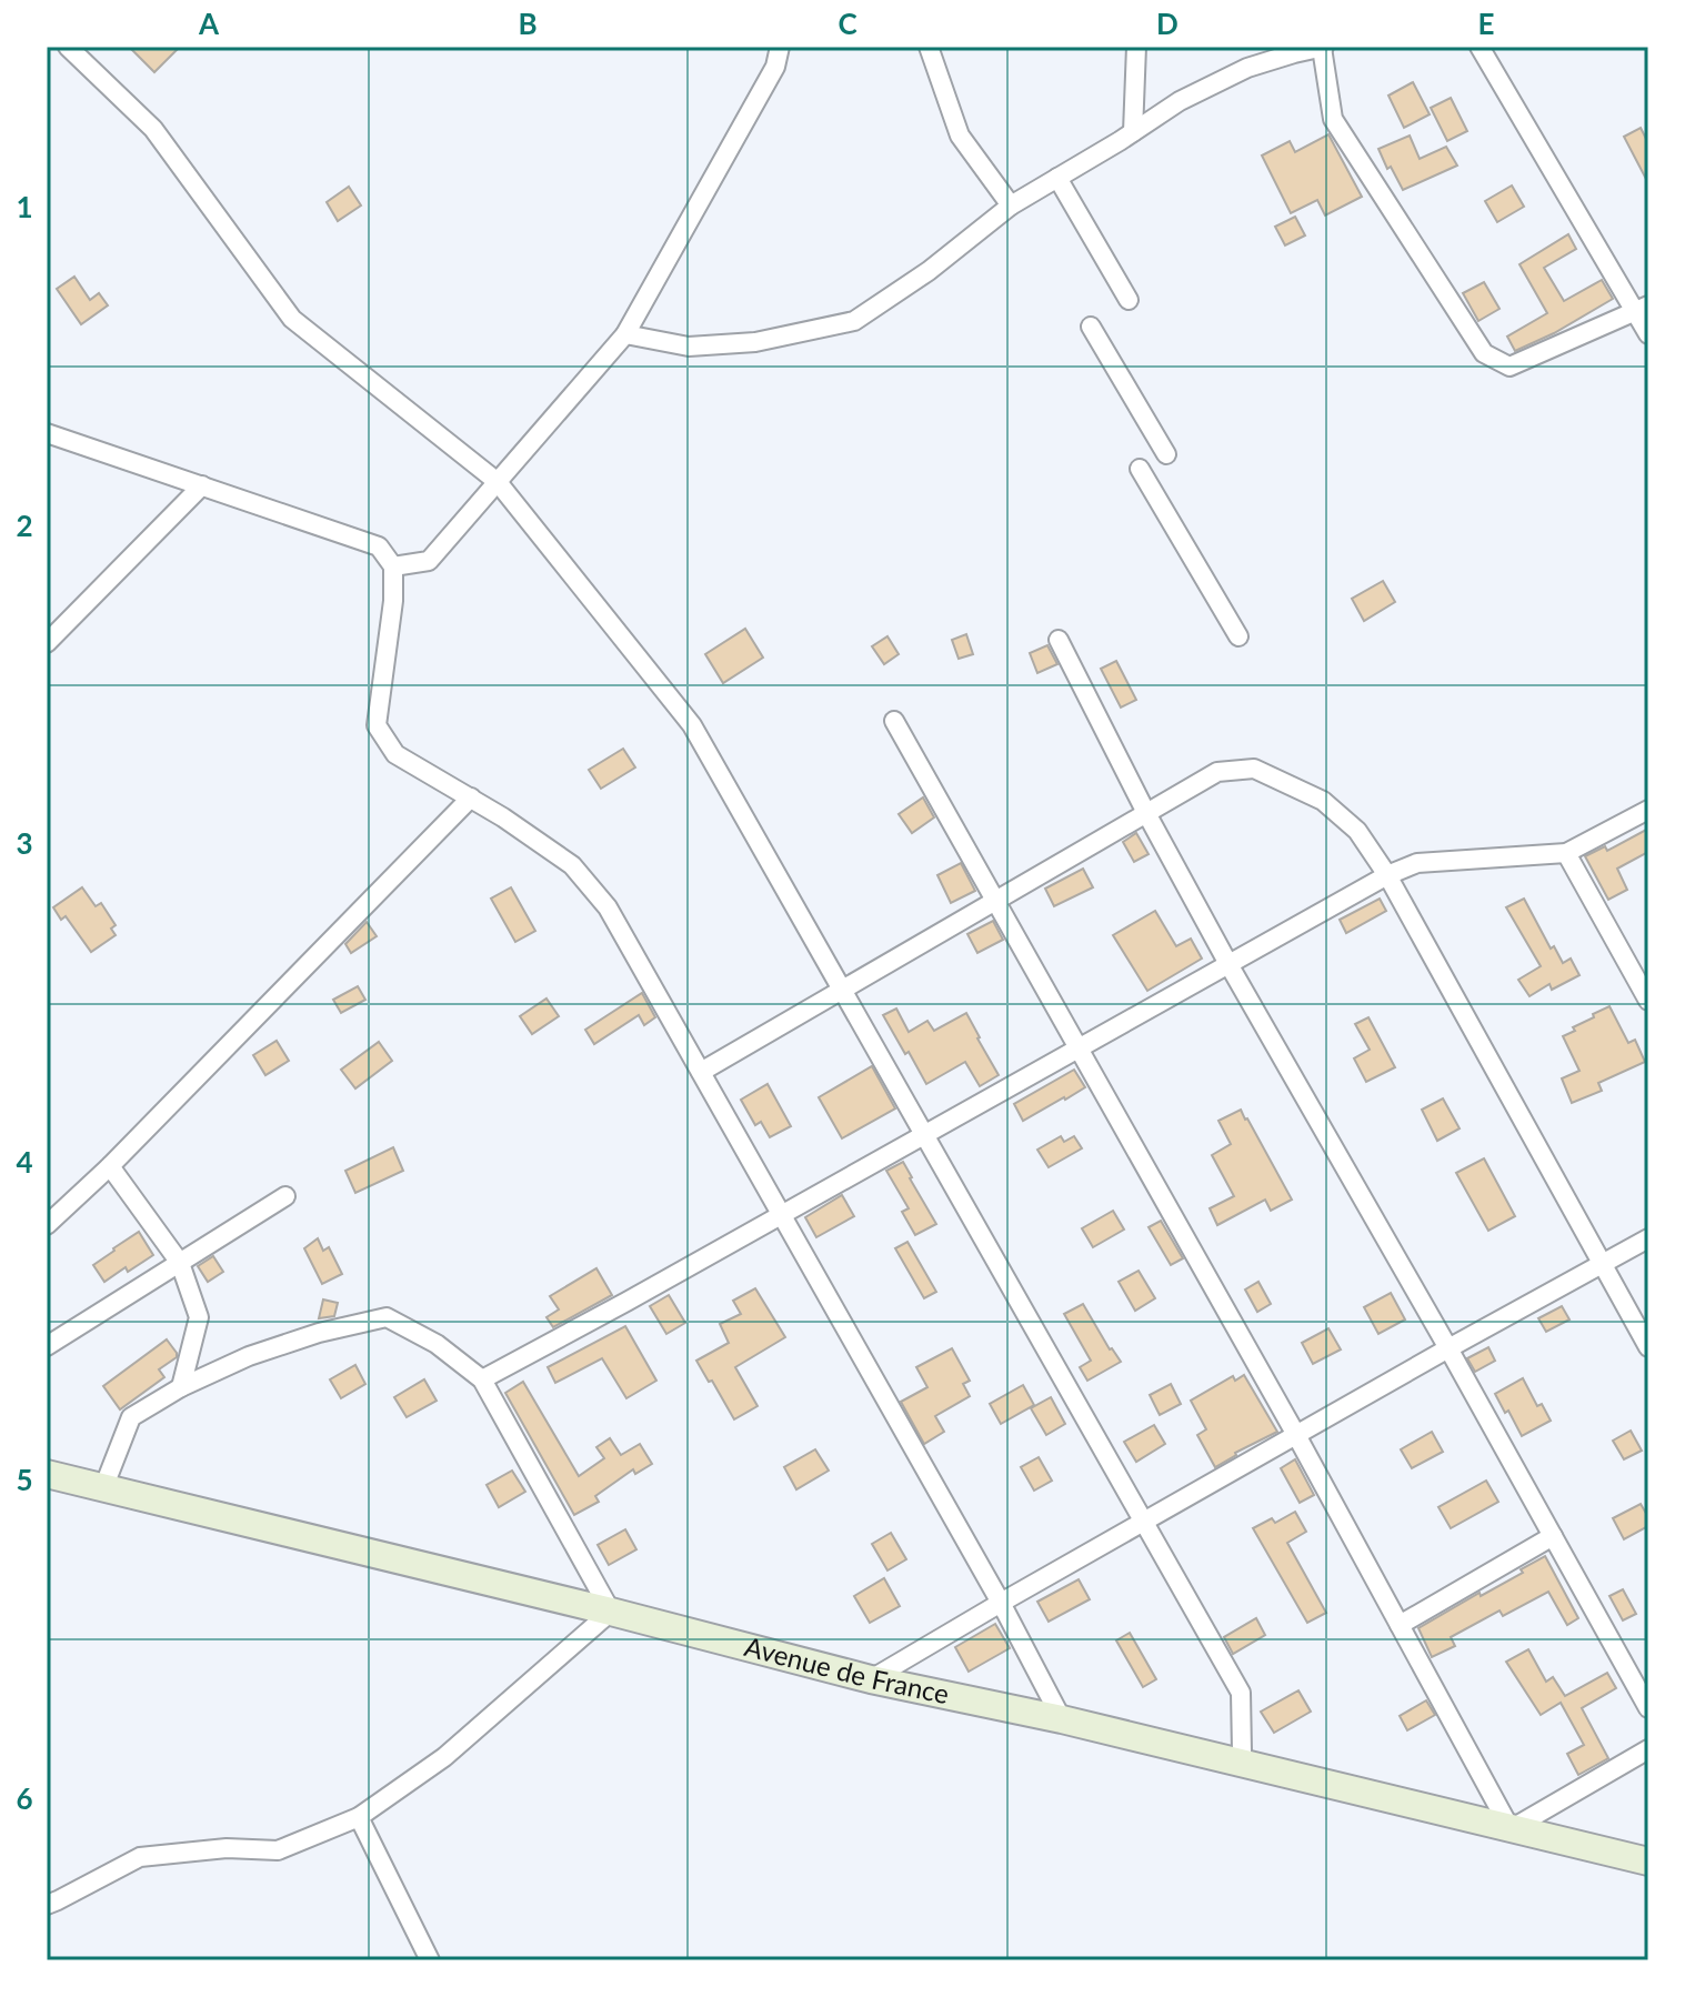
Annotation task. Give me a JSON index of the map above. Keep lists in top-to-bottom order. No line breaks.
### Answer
{"streets":{"main road":["Avenue de France"]},"grid":{"columns":["A","B","C","D","E"],"rows":["1","2","3","4","5","6"]}}
